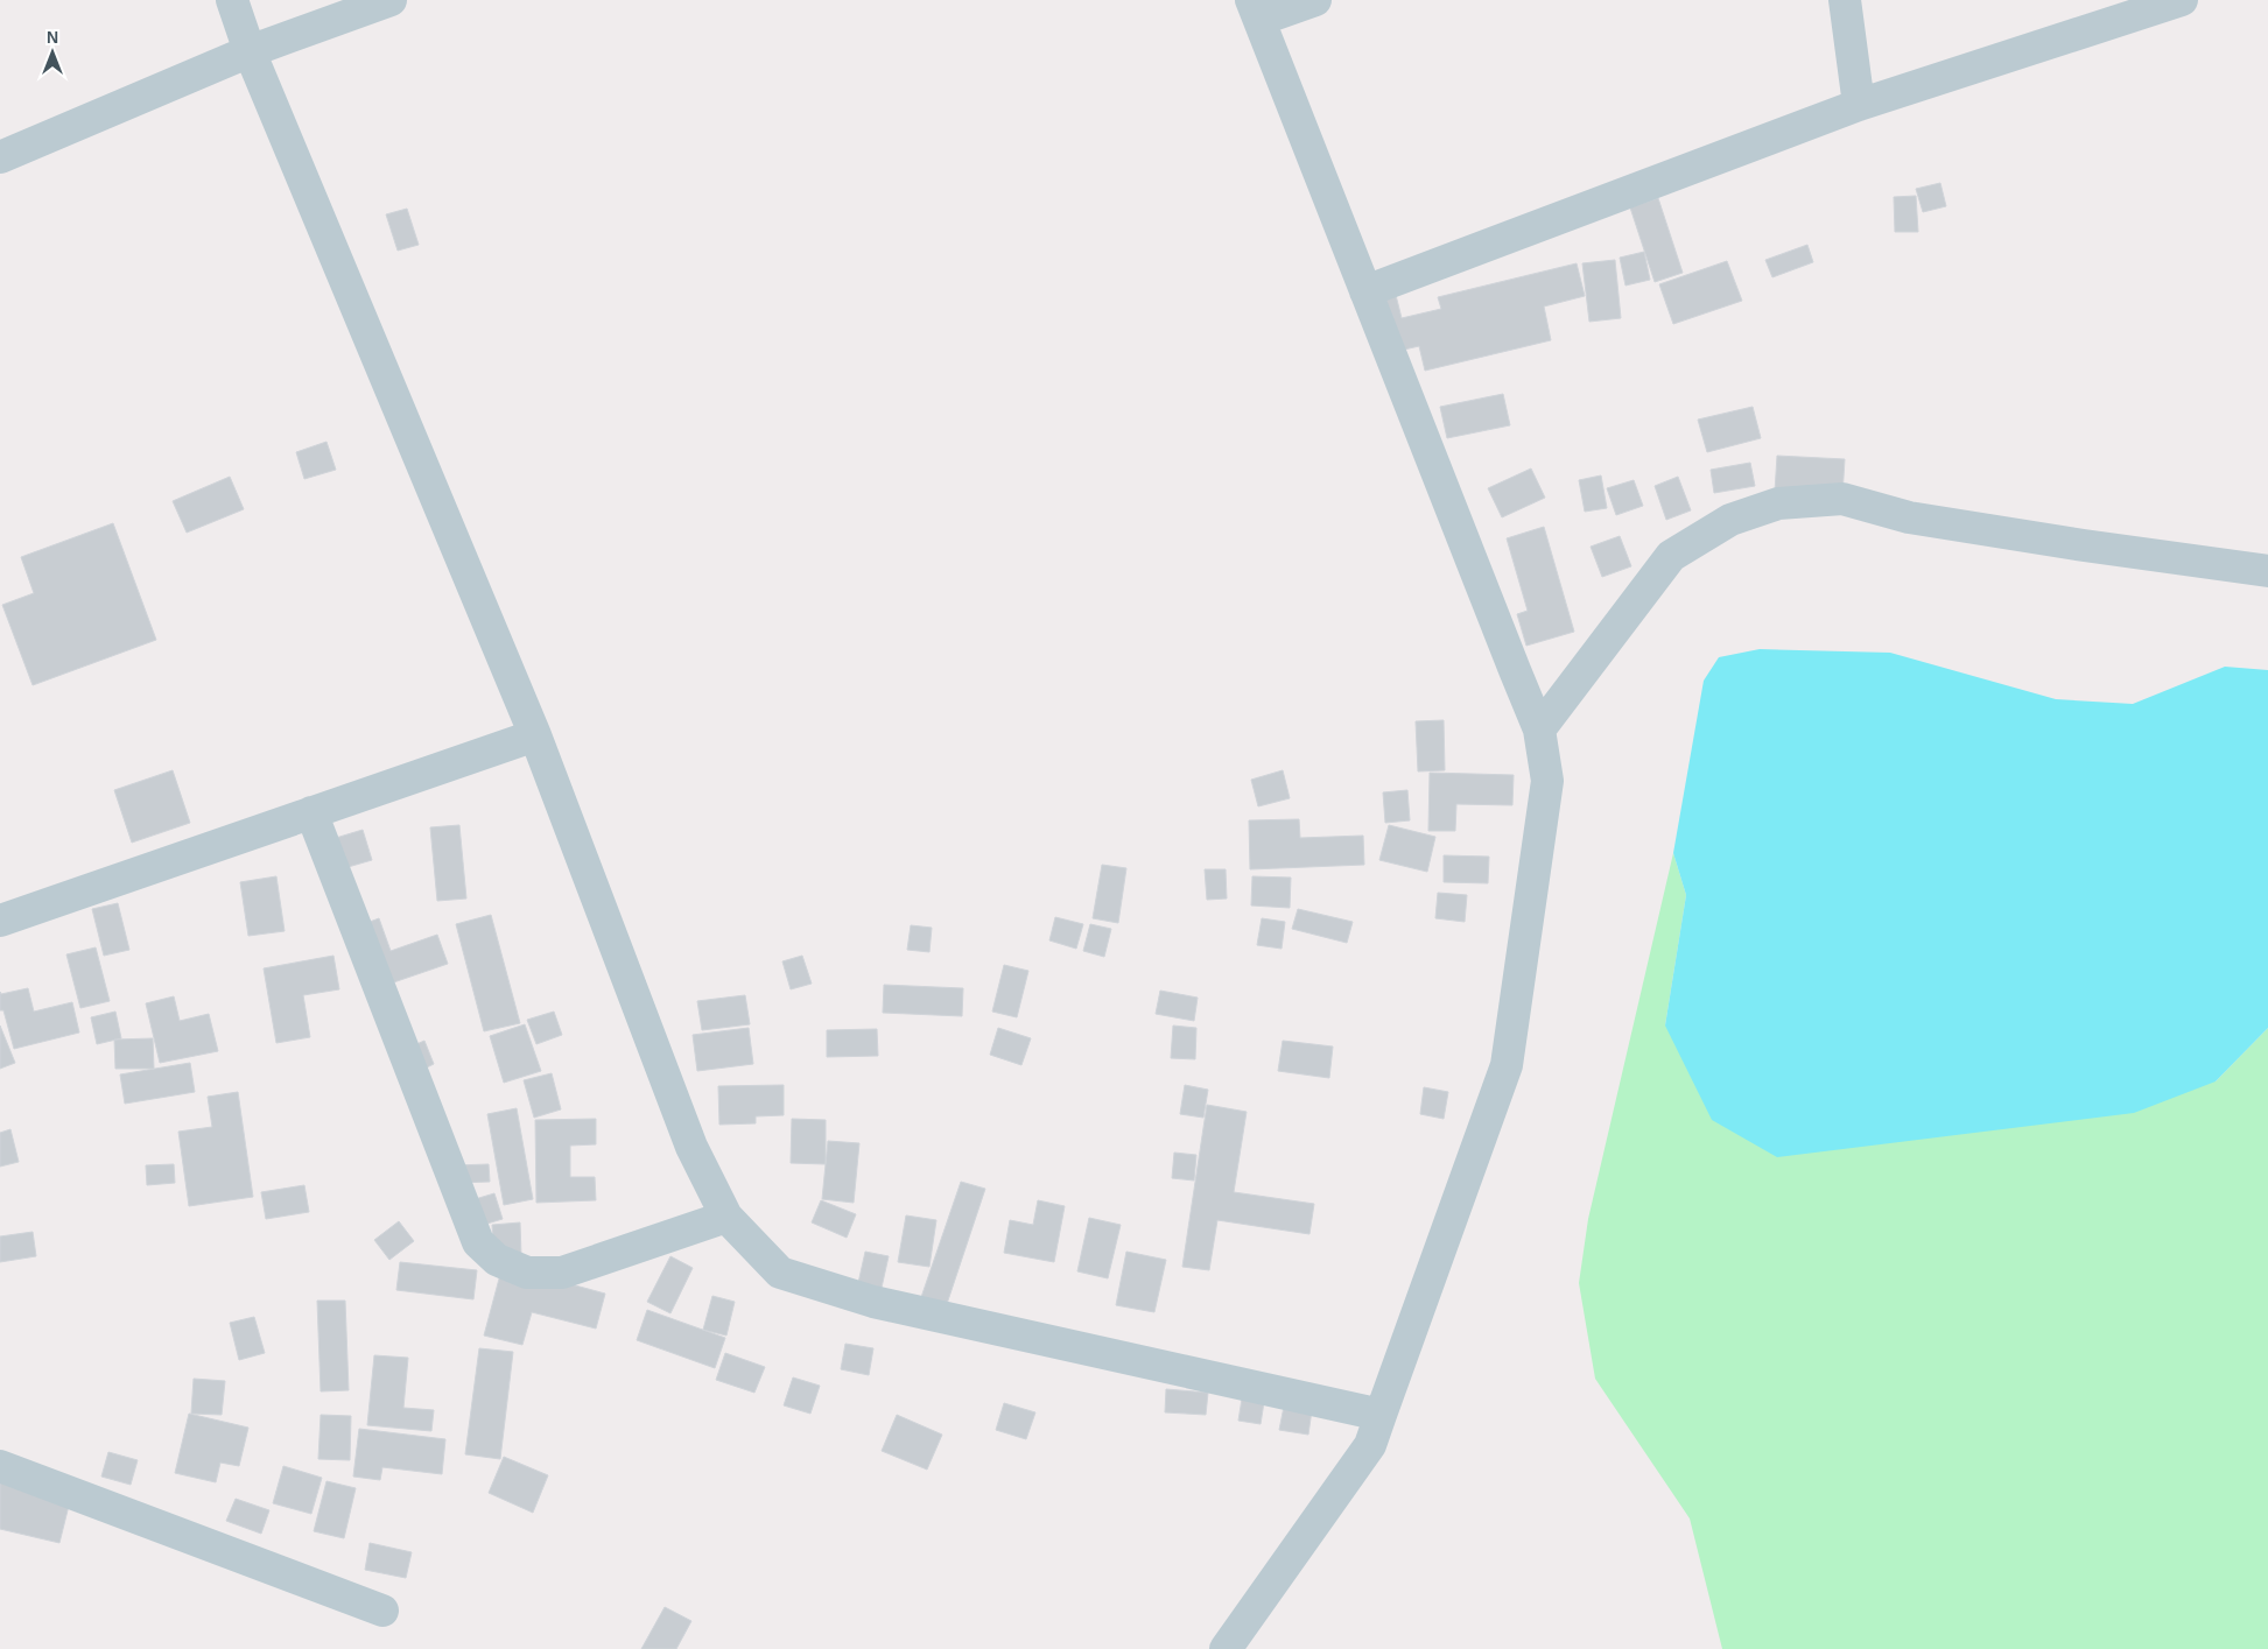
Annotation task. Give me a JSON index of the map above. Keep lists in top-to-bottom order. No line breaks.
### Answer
{"north":"top"}
